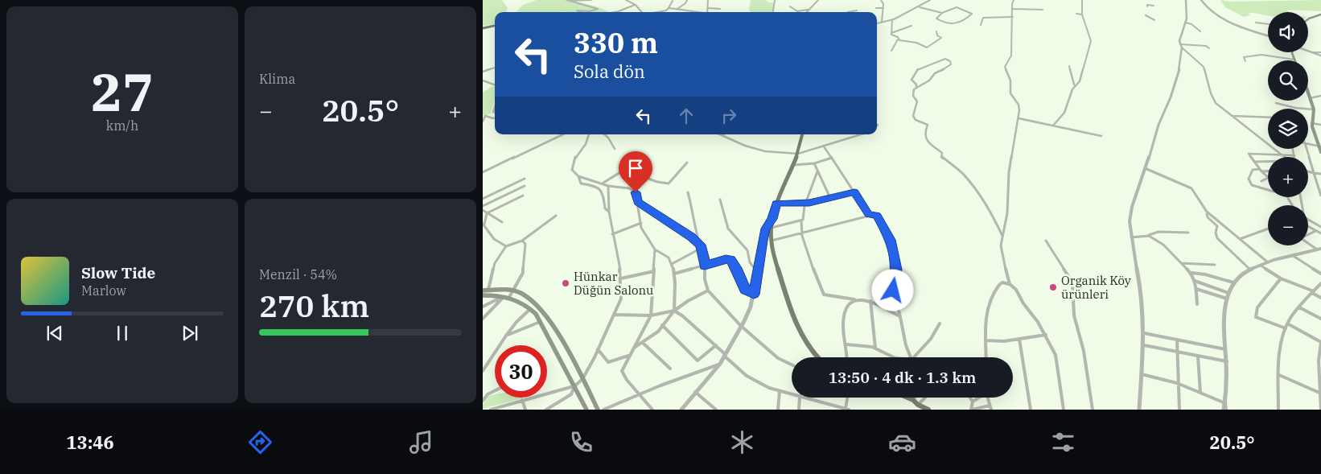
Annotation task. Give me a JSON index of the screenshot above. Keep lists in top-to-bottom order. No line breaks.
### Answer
{"places":["Hünkar Düğün Salonu","Organik Köy ürünleri"],"page":{"tile":[["27","km/h"],"Klima",["Menzil · 54%","270 km"]],"map_buttons":["+","−"],"turn":["330 m","Sola dön"],"heat":["−","20.5°","+"],"song":["Slow Tide","Marlow"],"limit":"30","trip":"13:50 · 4 dk · 1.3 km","tabs":["13:46","20.5°"]}}
